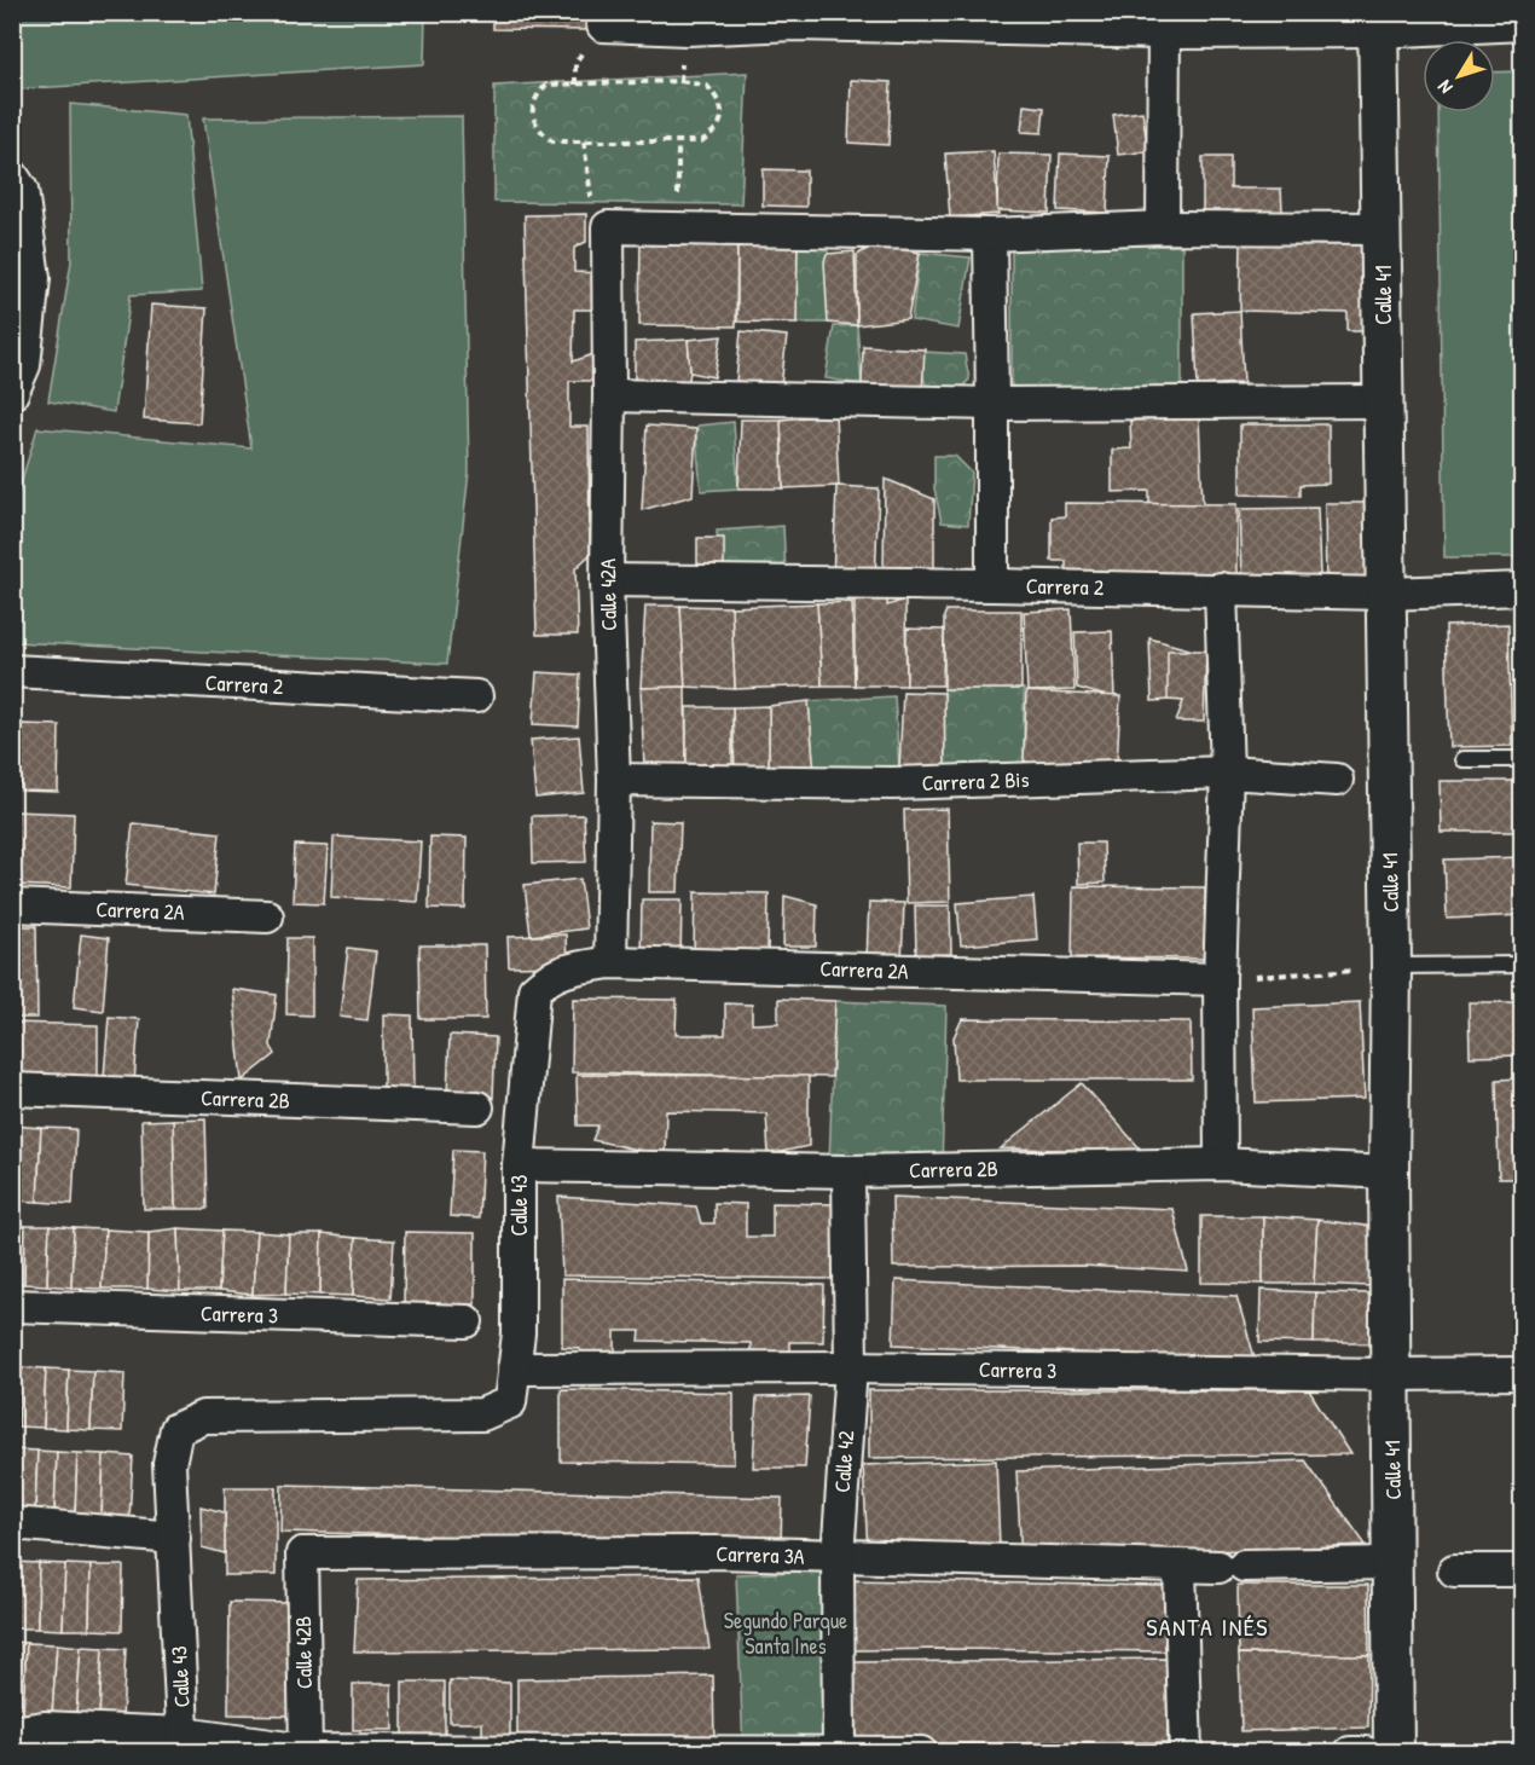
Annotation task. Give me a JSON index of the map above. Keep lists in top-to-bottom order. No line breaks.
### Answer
{"streets":{"street":["Calle 41","Carrera 2","Calle 42A","Carrera 2 Bis","Carrera 2A","Carrera 2B","Calle 43","Carrera 3","Calle 42","Carrera 3A","Calle 42B"]},"crossings":[["Calle 41","Carrera 2"],["Calle 41","Carrera 2B"],["Calle 41","Carrera 3"],["Calle 41","Carrera 3A"],["Carrera 2","Calle 42A"],["Calle 42A","Carrera 2 Bis"],["Calle 42A","Carrera 2A"],["Carrera 2A","Calle 43"],["Carrera 2B","Calle 43"],["Carrera 2B","Calle 42"],["Calle 43","Carrera 3"],["Carrera 3","Calle 42"],["Calle 42","Carrera 3A"],["Carrera 3A","Calle 42B"]],"districts":["SANTA INÉS"],"parks":["Segundo Parque Santa Ines"],"north":"bottom left"}
